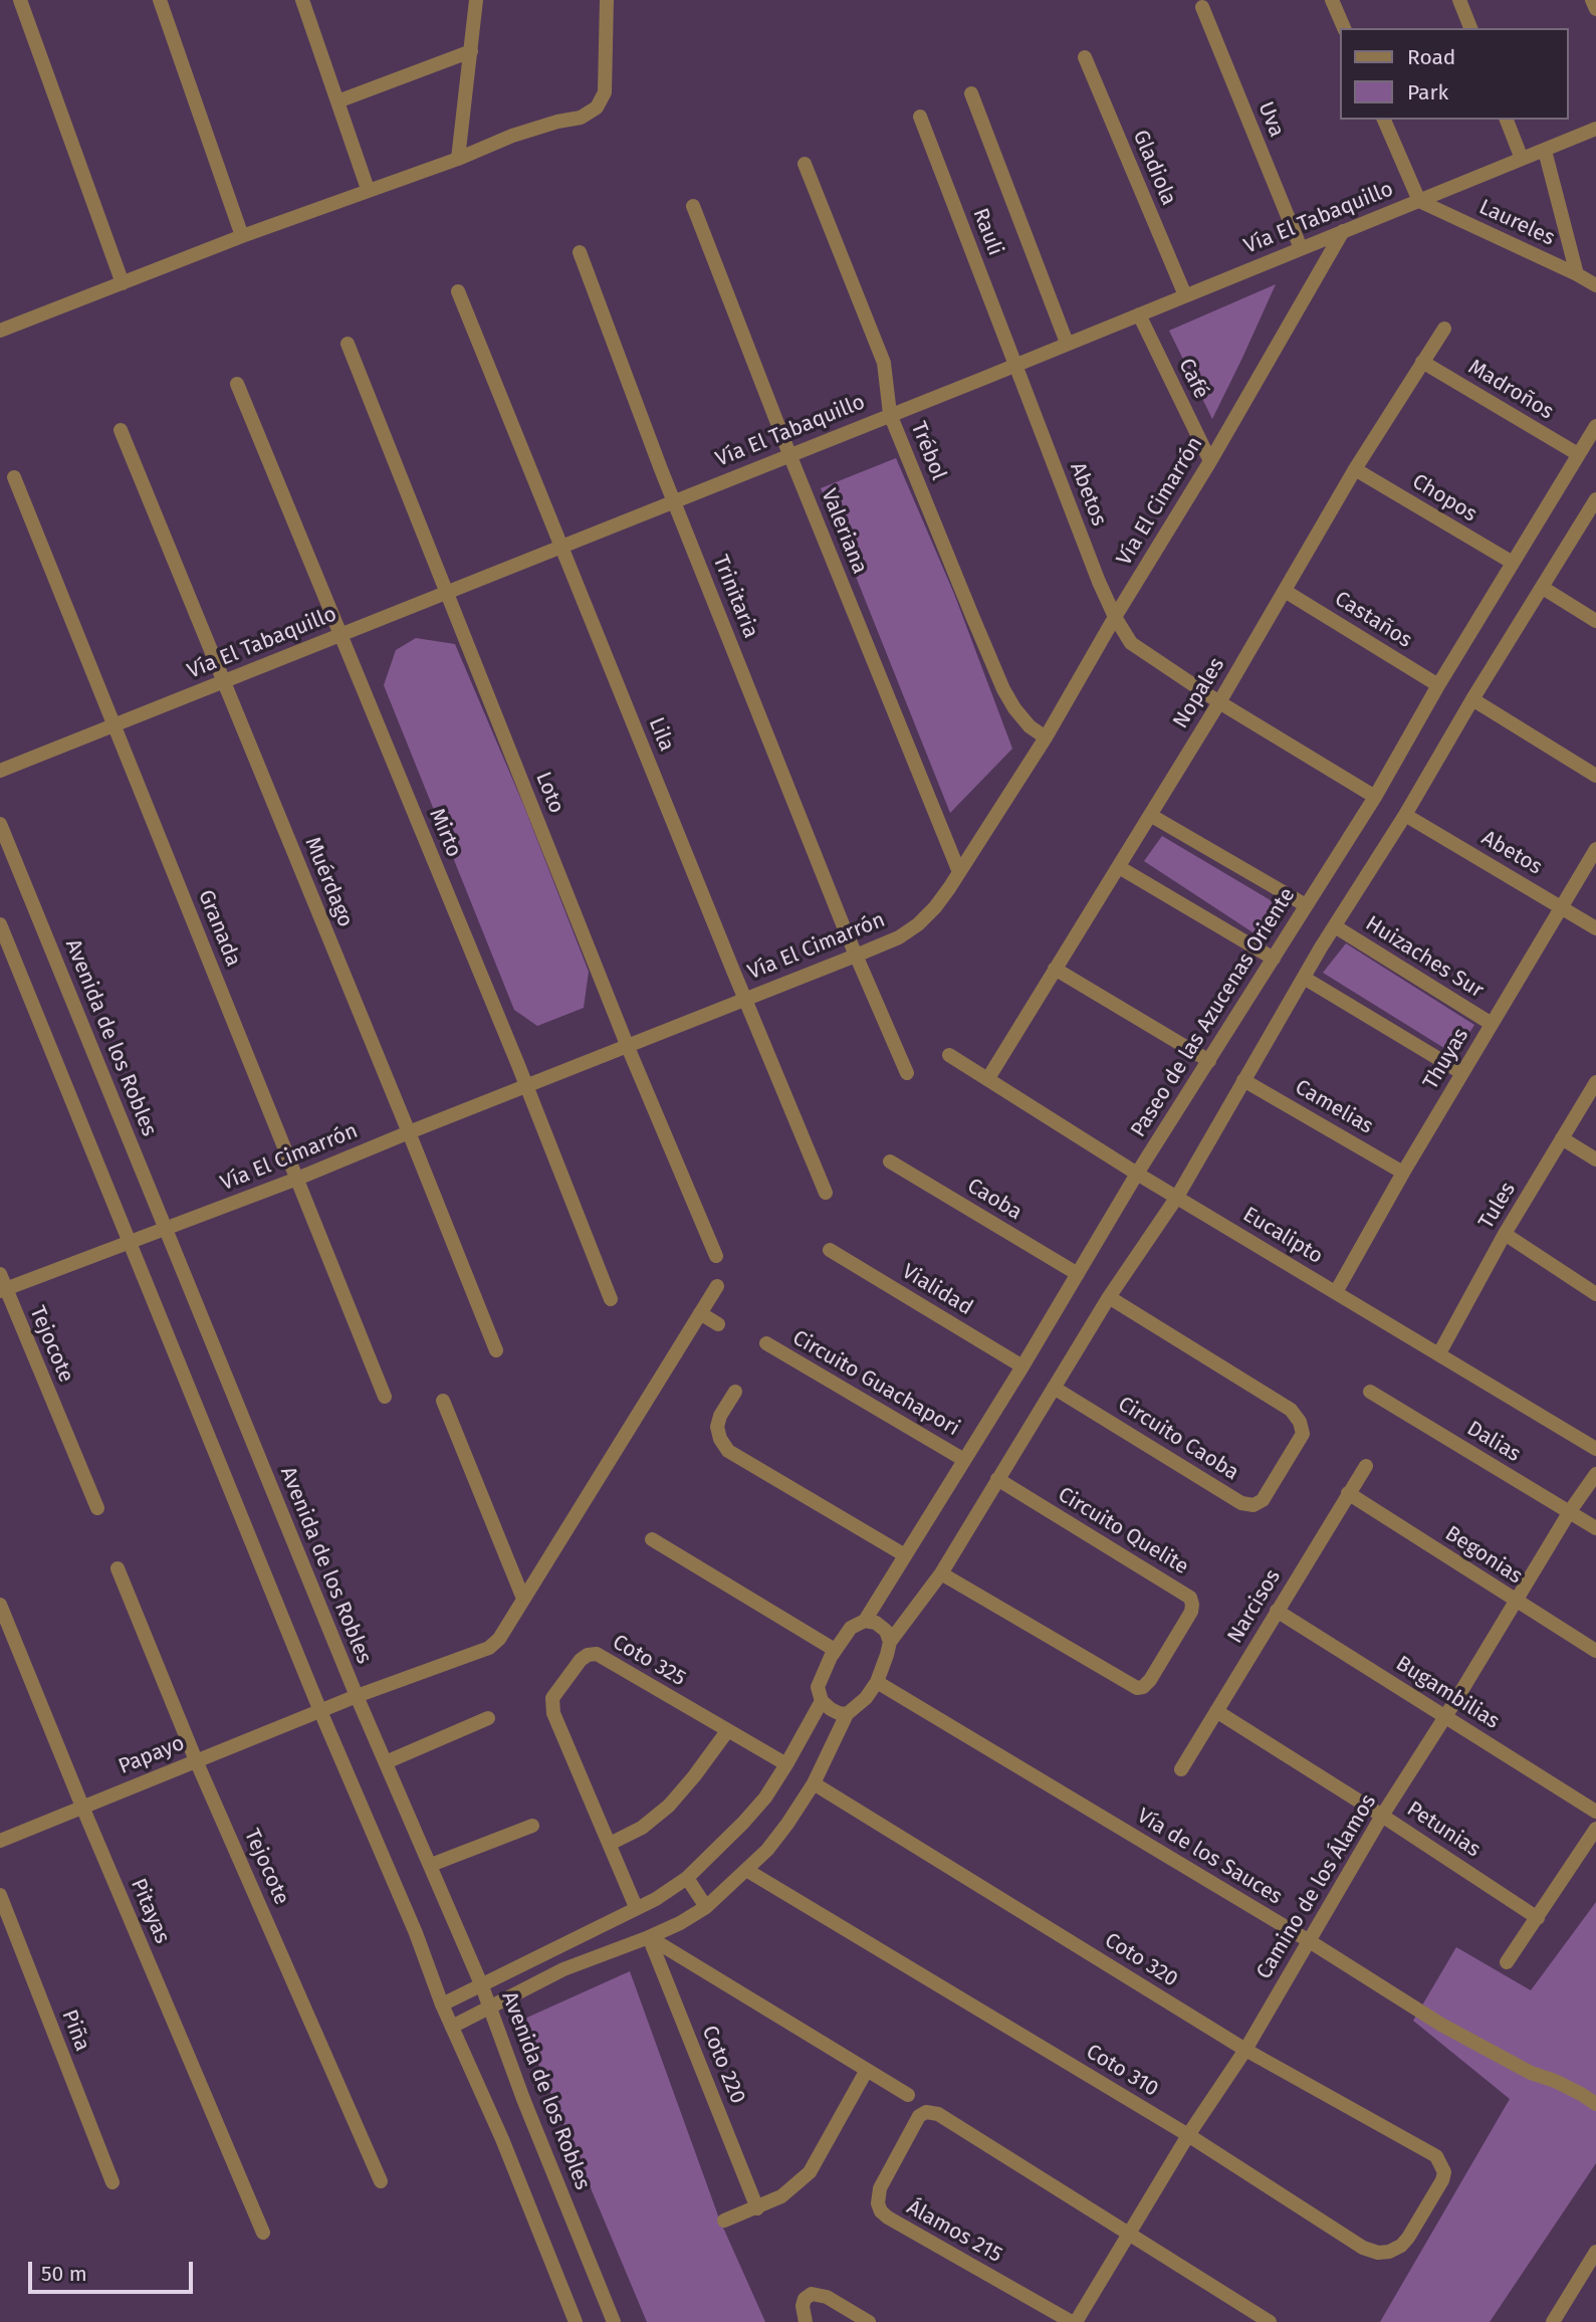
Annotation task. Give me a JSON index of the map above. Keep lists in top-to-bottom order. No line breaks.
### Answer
{"streets":{"street":["Uva","Gladiola","Vía El Tabaquillo","Laureles","Rauli","Café","Madroños","Trébol","Abetos","Chopos","Vía El Cimarrón","Valeriana","Trinitaria","Castaños","Nopales","Lila","Loto","Mirto","Muérdago","Granada","Huizaches Sur","Paseo de las Azucenas Oriente","Avenida de los Robles","Thuyas","Camelias","Caoba","Tules","Eucalipto","Vialidad","Tejocote","Circuito Guachapori","Circuito Caoba","Dalias","Circuito Quelite","Begonias","Narcisos","Coto 325","Bugambilias","Papayo","Petunias","Vía de los Sauces","Camino de los Álamos","Pitayas","Coto 320","Piña","Coto 220","Coto 310","Álamos 215"]},"crossings":[["Uva","Vía El Tabaquillo"],["Gladiola","Vía El Tabaquillo"],["Vía El Tabaquillo","Laureles"],["Vía El Tabaquillo","Rauli"],["Vía El Tabaquillo","Café"],["Vía El Tabaquillo","Trébol"],["Vía El Tabaquillo","Abetos"],["Vía El Tabaquillo","Vía El Cimarrón"],["Vía El Tabaquillo","Valeriana"],["Vía El Tabaquillo","Trinitaria"],["Vía El Tabaquillo","Lila"],["Vía El Tabaquillo","Loto"],["Vía El Tabaquillo","Mirto"],["Vía El Tabaquillo","Muérdago"],["Vía El Tabaquillo","Granada"],["Rauli","Abetos"],["Café","Vía El Cimarrón"],["Madroños","Nopales"],["Madroños","Paseo de las Azucenas Oriente"],["Trébol","Vía El Cimarrón"],["Abetos","Vía El Cimarrón"],["Abetos","Nopales"],["Abetos","Paseo de las Azucenas Oriente"],["Abetos","Thuyas"],["Chopos","Nopales"],["Chopos","Paseo de las Azucenas Oriente"],["Vía El Cimarrón","Valeriana"],["Vía El Cimarrón","Trinitaria"],["Vía El Cimarrón","Lila"],["Vía El Cimarrón","Loto"],["Vía El Cimarrón","Mirto"],["Vía El Cimarrón","Muérdago"],["Vía El Cimarrón","Granada"],["Vía El Cimarrón","Avenida de los Robles"],["Vía El Cimarrón","Tejocote"],["Castaños","Nopales"],["Castaños","Paseo de las Azucenas Oriente"],["Nopales","Eucalipto"],["Huizaches Sur","Thuyas"],["Paseo de las Azucenas Oriente","Caoba"],["Paseo de las Azucenas Oriente","Eucalipto"],["Paseo de las Azucenas Oriente","Vialidad"],["Paseo de las Azucenas Oriente","Circuito Guachapori"],["Avenida de los Robles","Papayo"],["Thuyas","Camelias"],["Thuyas","Eucalipto"],["Tules","Eucalipto"],["Tejocote","Papayo"],["Dalias","Camino de los Álamos"],["Begonias","Narcisos"],["Begonias","Camino de los Álamos"],["Narcisos","Bugambilias"],["Narcisos","Petunias"],["Bugambilias","Camino de los Álamos"],["Papayo","Pitayas"],["Petunias","Camino de los Álamos"],["Vía de los Sauces","Camino de los Álamos"],["Camino de los Álamos","Coto 320"],["Camino de los Álamos","Coto 310"],["Camino de los Álamos","Álamos 215"],["Coto 320","Coto 310"]],"legend":["Road","Park"],"scale_bar":"50 m"}
